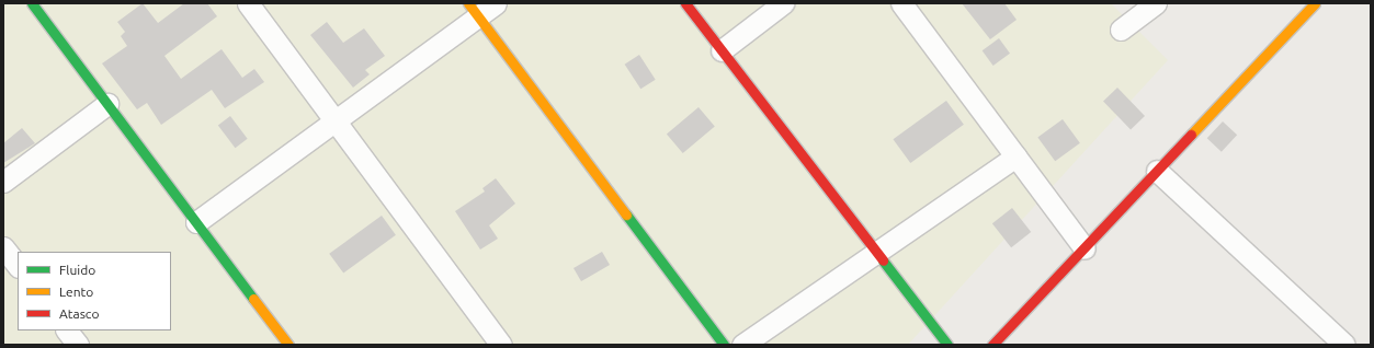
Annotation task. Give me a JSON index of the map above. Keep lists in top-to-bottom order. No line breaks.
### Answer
{"legend":["Fluido","Lento","Atasco"]}
